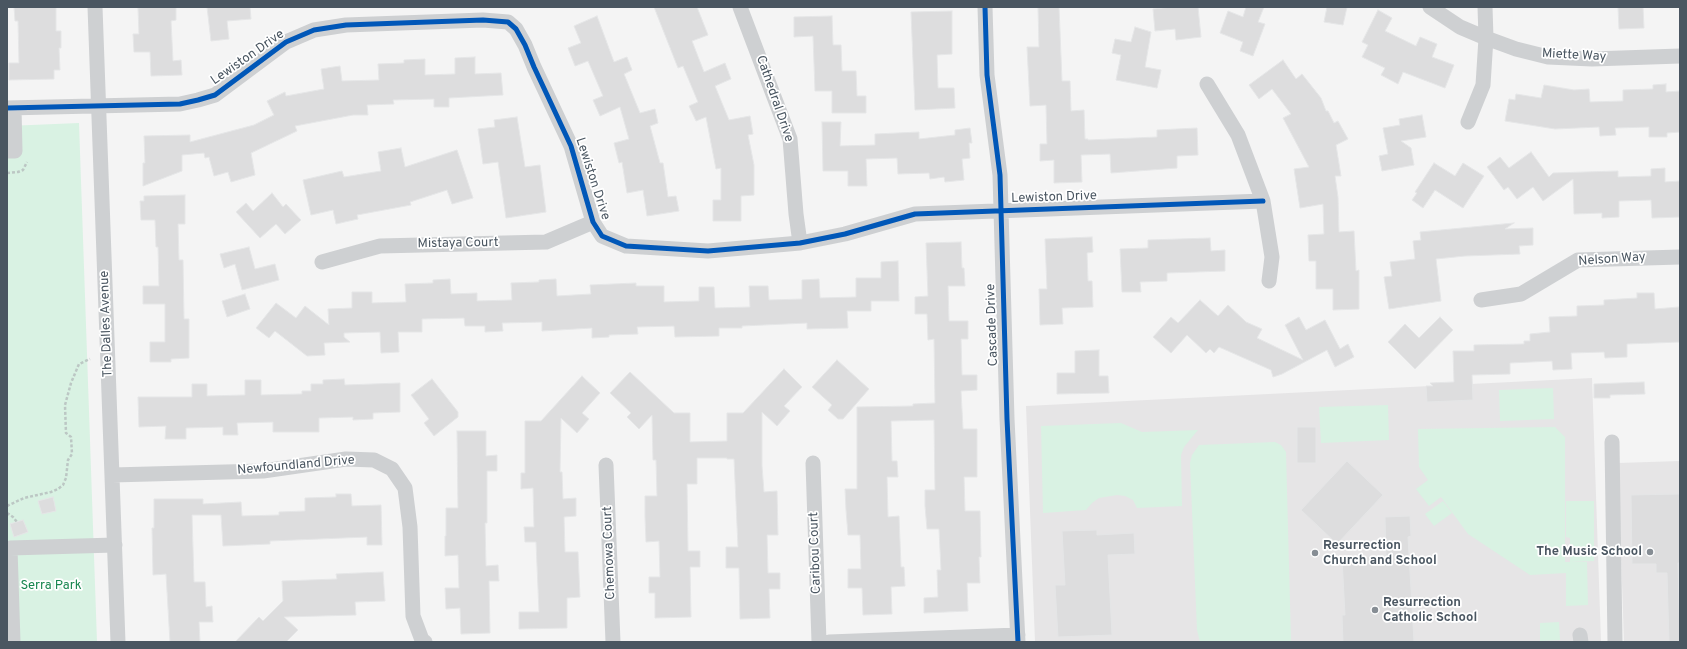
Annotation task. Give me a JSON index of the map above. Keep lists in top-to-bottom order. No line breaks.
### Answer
{"streets":{"street":["Miette Way","Lewiston Drive","Cathedral Drive","Mistaya Court","Nelson Way","The Dalles Avenue","Cascade Drive","Newfoundland Drive","Chemowa Court","Caribou Court"]},"crossings":[["Lewiston Drive","Cathedral Drive"],["Lewiston Drive","Mistaya Court"],["Lewiston Drive","The Dalles Avenue"],["Lewiston Drive","Cascade Drive"],["The Dalles Avenue","Newfoundland Drive"]],"parks":["Serra Park"],"places":["The Music School","Resurrection Church and School","Resurrection Catholic School"]}
